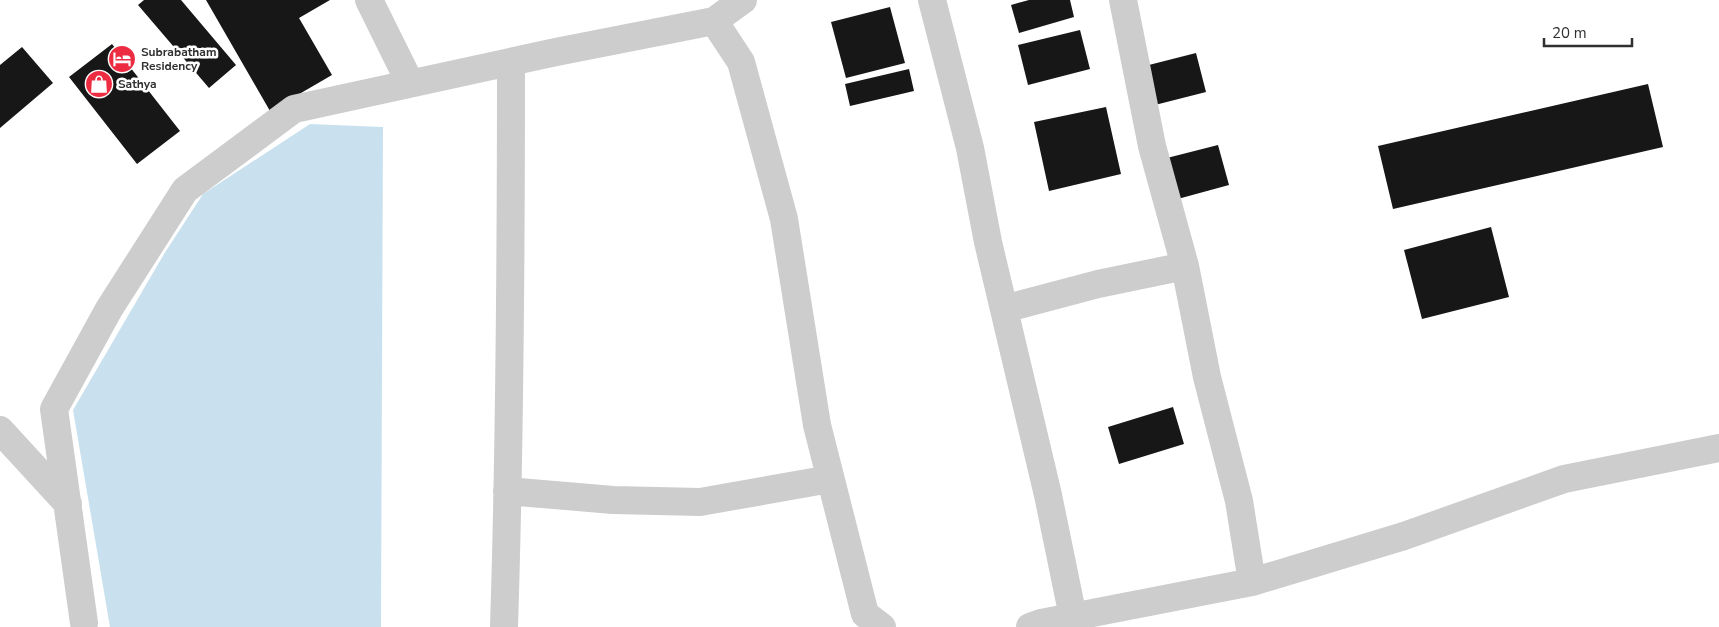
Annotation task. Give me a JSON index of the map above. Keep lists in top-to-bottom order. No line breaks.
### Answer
{"places":{"hotel":["Subrabatham Residency"],"shop":["Sathya"]},"scale_bar":"20 m"}
